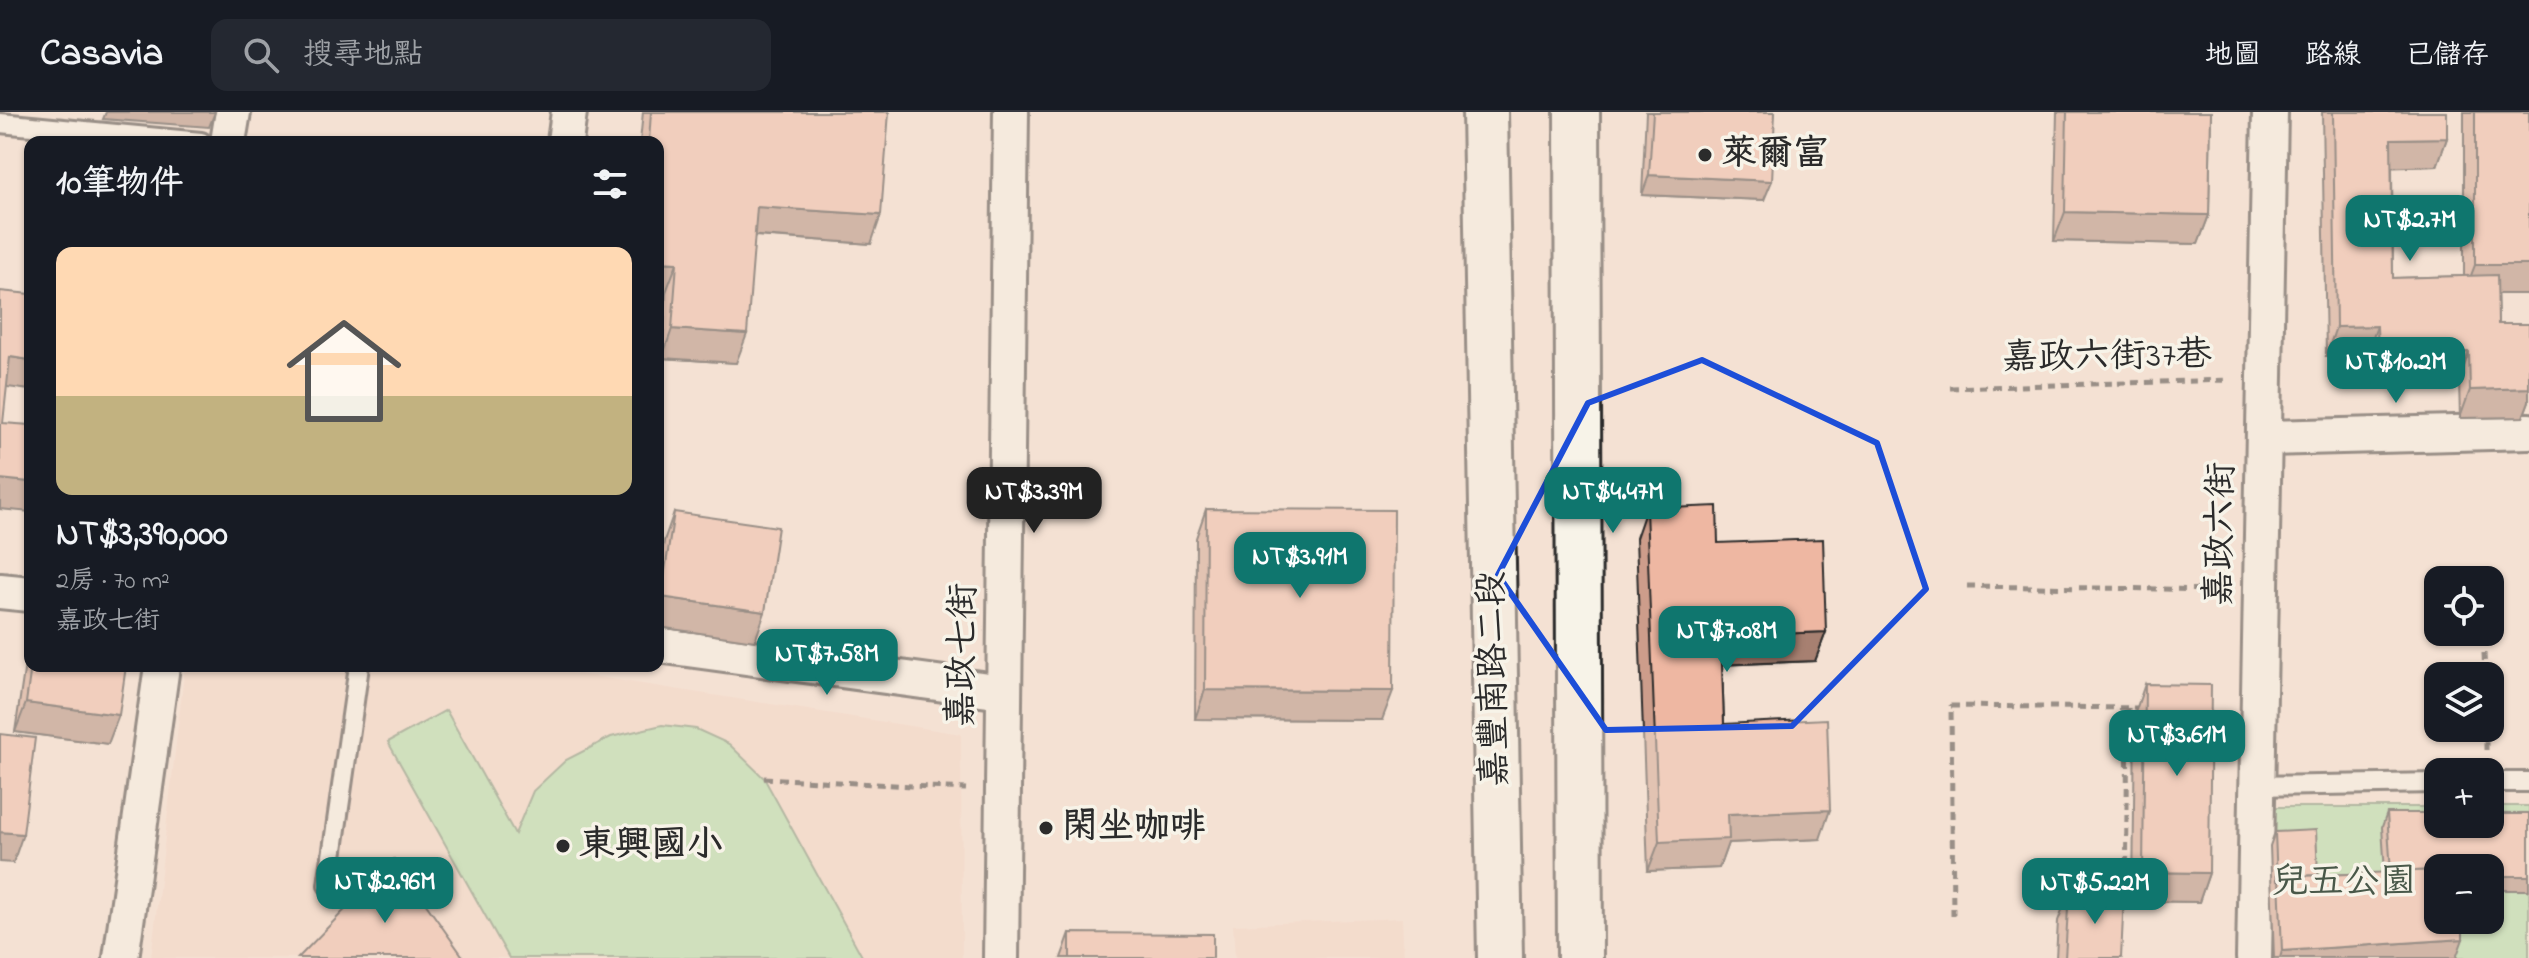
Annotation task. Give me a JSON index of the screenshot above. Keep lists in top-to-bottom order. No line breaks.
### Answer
{"streets":{"street":["嘉政六街","嘉政七街","嘉豐南路二段"],"path":["嘉政六街37巷"]},"crossings":[["嘉政六街37巷","嘉政六街"]],"parks":["兒五公園"],"places":["萊爾富","閑坐咖啡","東興國小"],"page":{"header":"Casavia","search":"搜尋地點","nav":["地圖","路線","已儲存"],"heading":"10筆物件","price":["NT$2.7M","NT$10.2M","NT$3.39M","NT$4.47M","NT$3.91M","NT$7.08M","NT$7.58M","NT$3.61M","NT$2.96M","NT$5.22M"],"list":[{"name":"NT$3,390,000","note":"2房 · 70 m² · 嘉政七街"}],"map_buttons":["+","−"]}}
